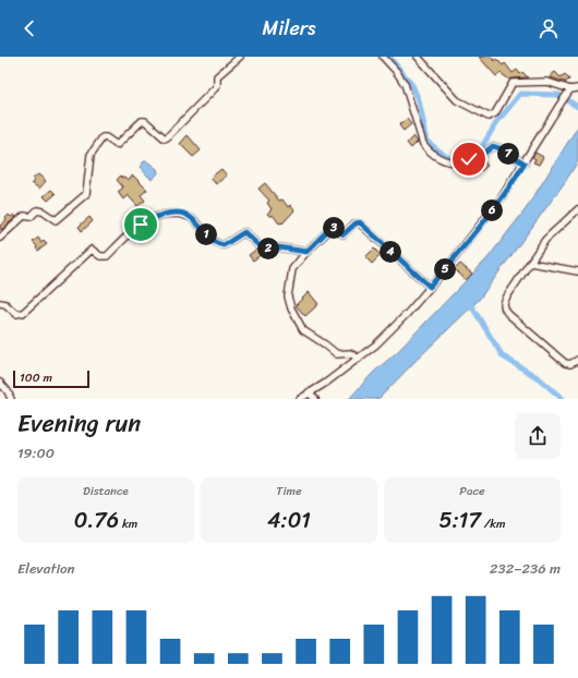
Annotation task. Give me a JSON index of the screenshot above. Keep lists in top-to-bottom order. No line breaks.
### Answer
{"scale_bar":"100 m","page":{"header":"Milers","pins":["7","6","3","1","2","4","5"],"scale":"100 m","heading":["Evening run","19:00"],"stats":[["Distance","0.76 km"],["Time","4:01"],["Pace","5:17 /km"]],"chart":["Elevation","232–236 m"]}}
